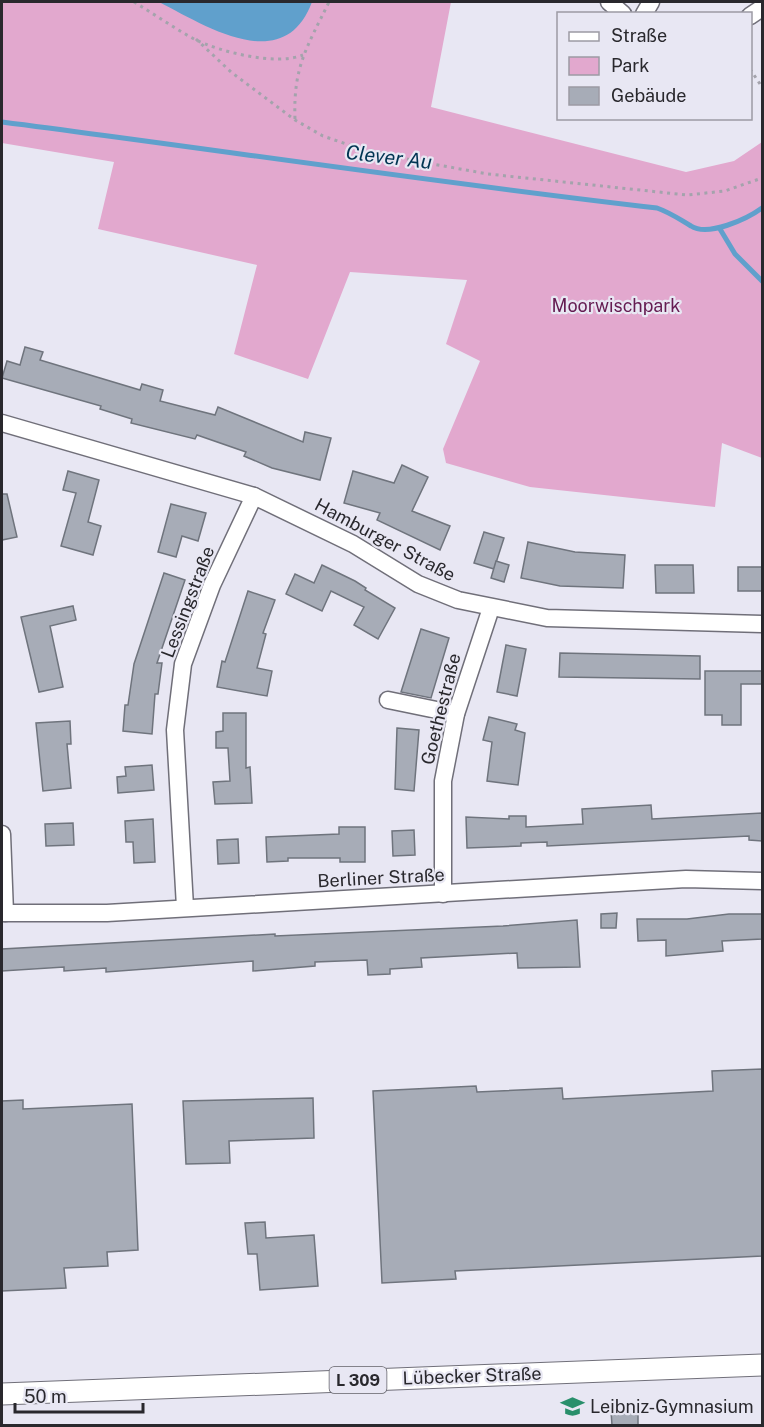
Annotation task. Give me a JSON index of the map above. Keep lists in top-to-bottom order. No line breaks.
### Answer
{"streets":{"main road":["Lübecker Straße","L 309"],"street":["Hamburger Straße","Lessingstraße","Goethestraße","Berliner Straße"]},"crossings":[["Hamburger Straße","Lessingstraße"],["Hamburger Straße","Goethestraße"],["Lessingstraße","Berliner Straße"],["Goethestraße","Berliner Straße"]],"water":["Clever Au"],"parks":["Moorwischpark"],"places":{"school or university":["Leibniz-Gymnasium"]},"legend":["Straße","Park","Gebäude"],"scale_bar":"50 m"}
